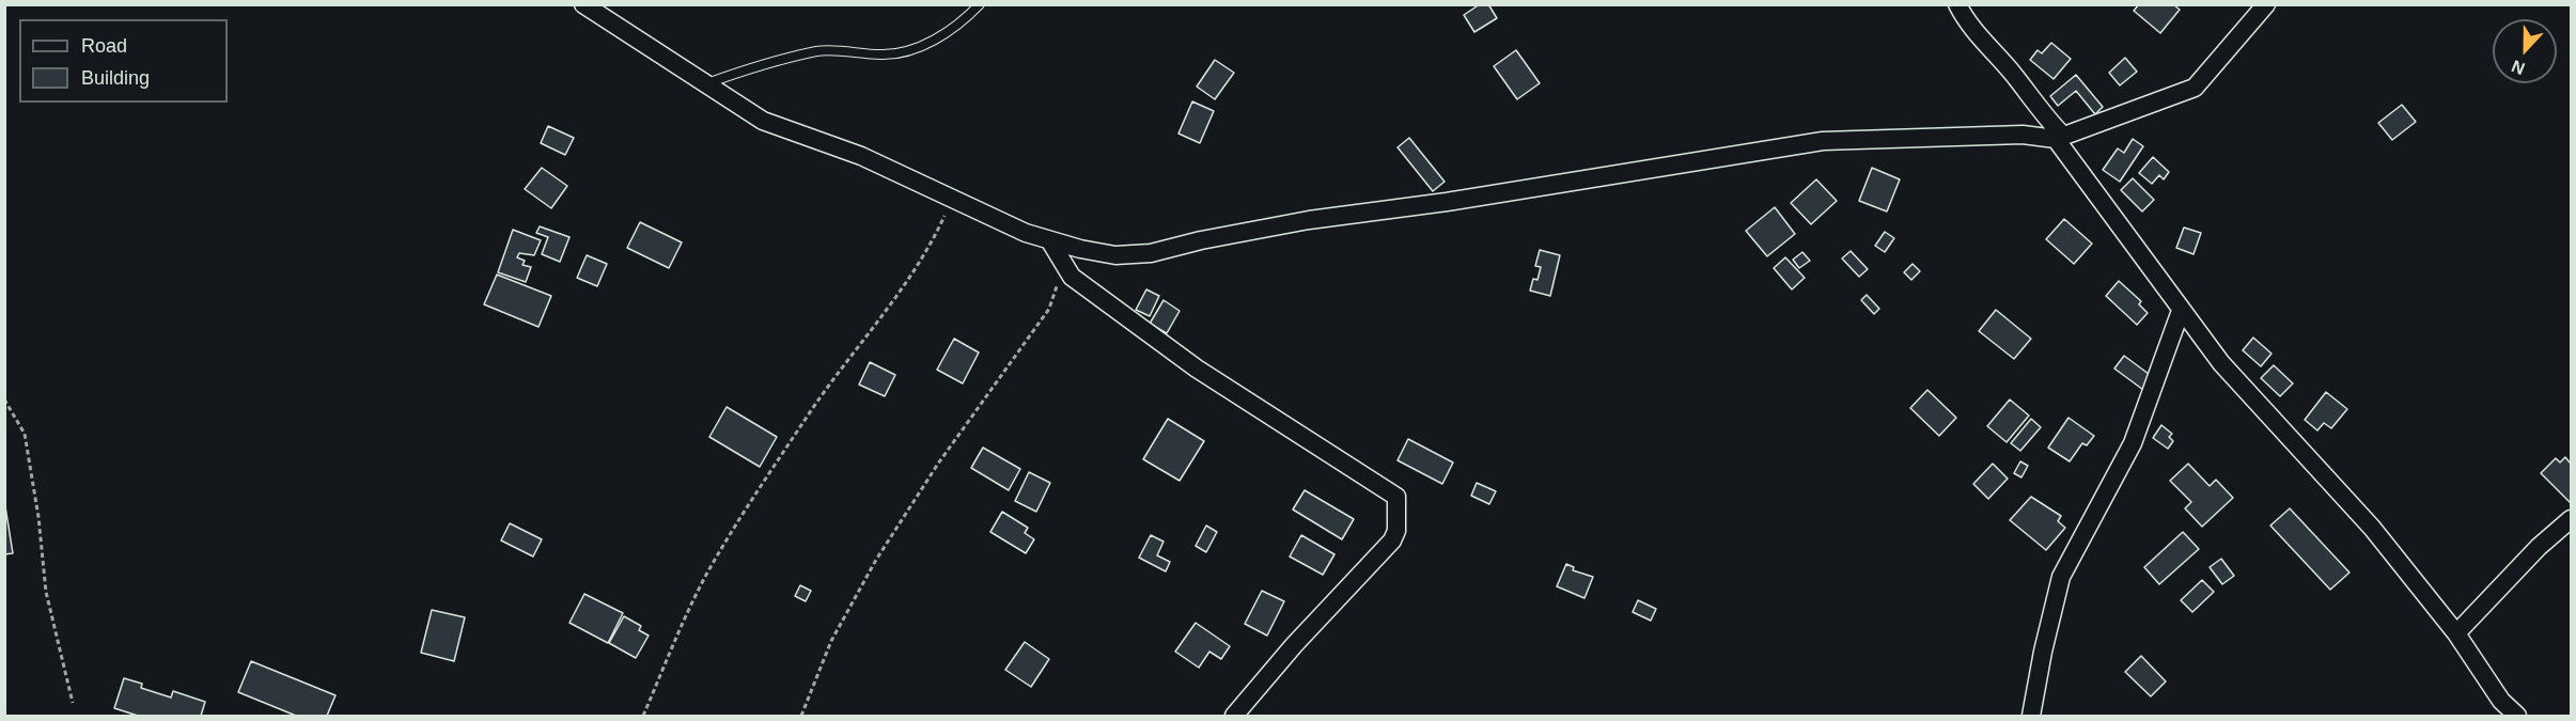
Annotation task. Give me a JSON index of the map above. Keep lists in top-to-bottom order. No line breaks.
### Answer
{"legend":["Road","Building"],"north":"bottom"}
